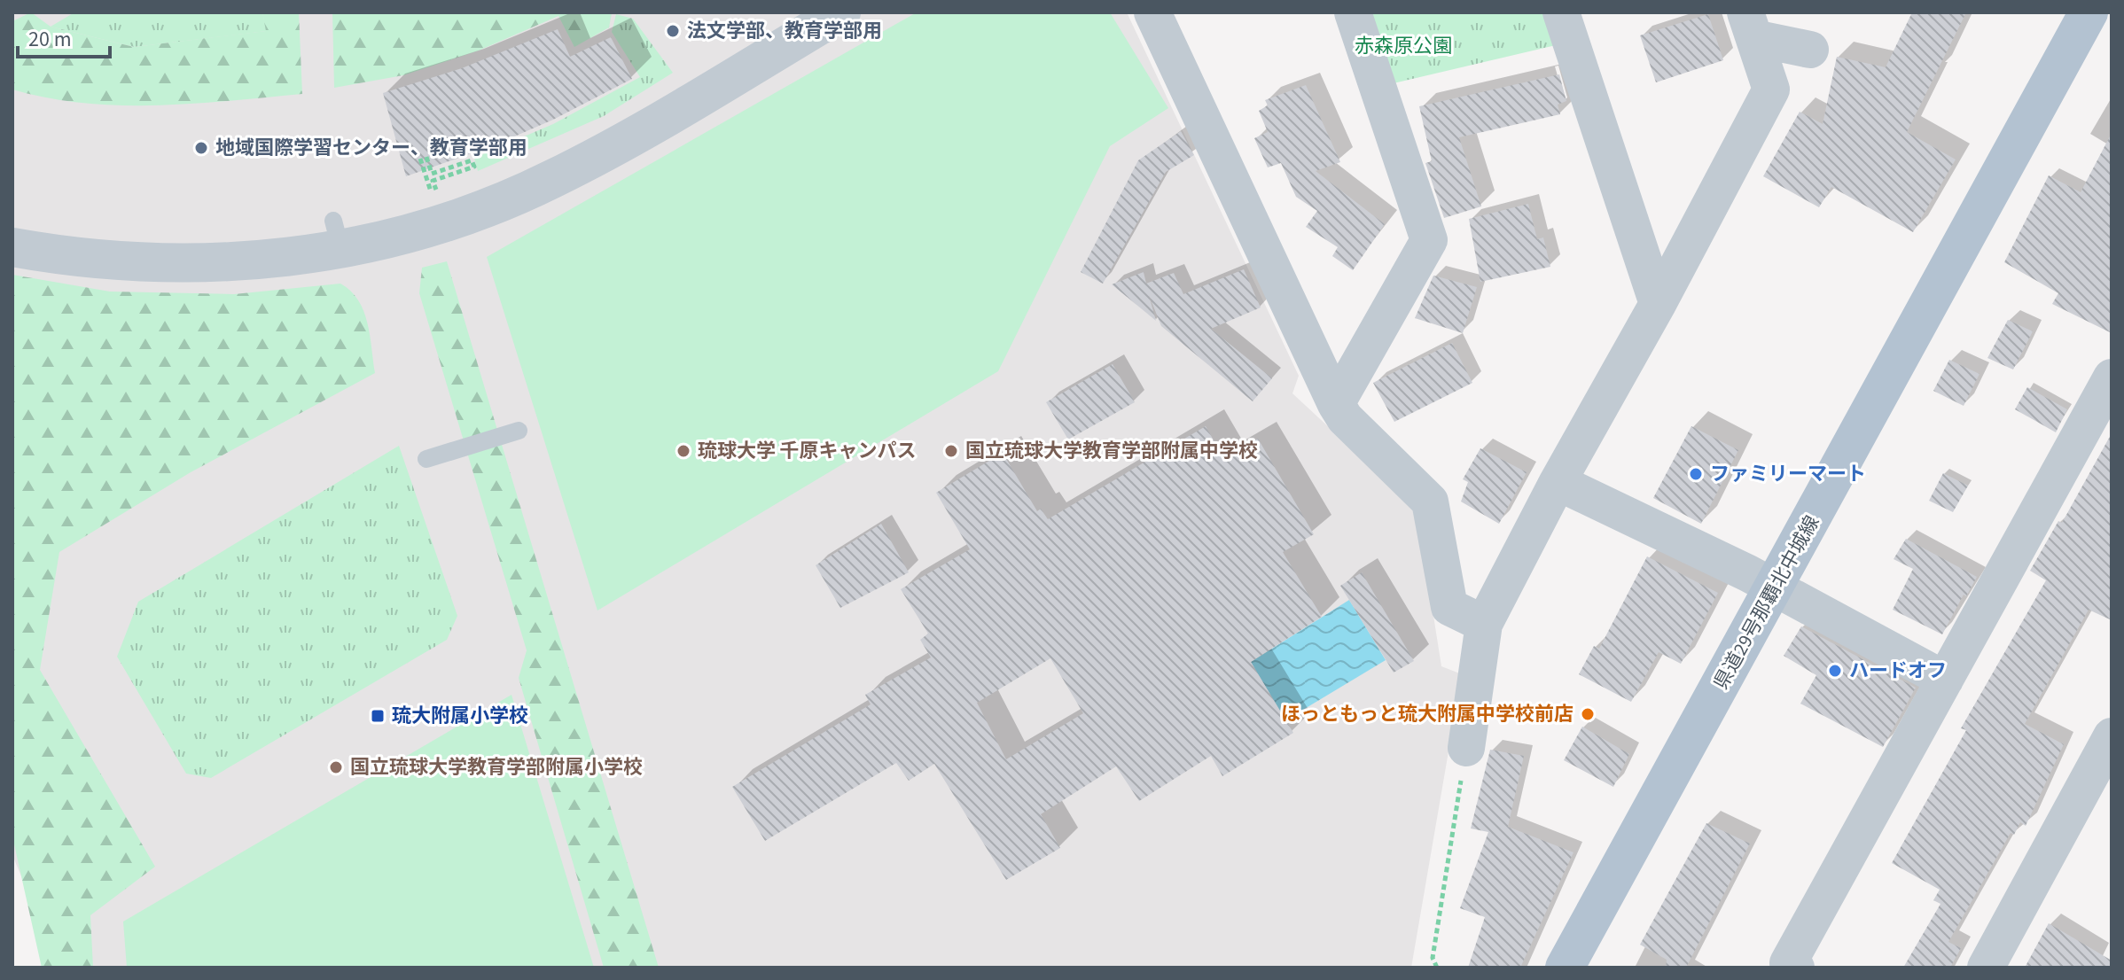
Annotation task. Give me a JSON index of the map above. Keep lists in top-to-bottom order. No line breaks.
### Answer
{"streets":{"main road":["県道29号那覇北中城線"]},"parks":["赤森原公園"],"places":{"other":["法文学部、教育学部用","地域国際学習センター、教育学部用","琉球大学 千原キャンパス","国立琉球大学教育学部附属中学校","ファミリーマート","ハードオフ","ほっともっと琉大附属中学校前店","国立琉球大学教育学部附属小学校"],"transit":["琉大附属小学校"]},"scale_bar":"20 m"}
